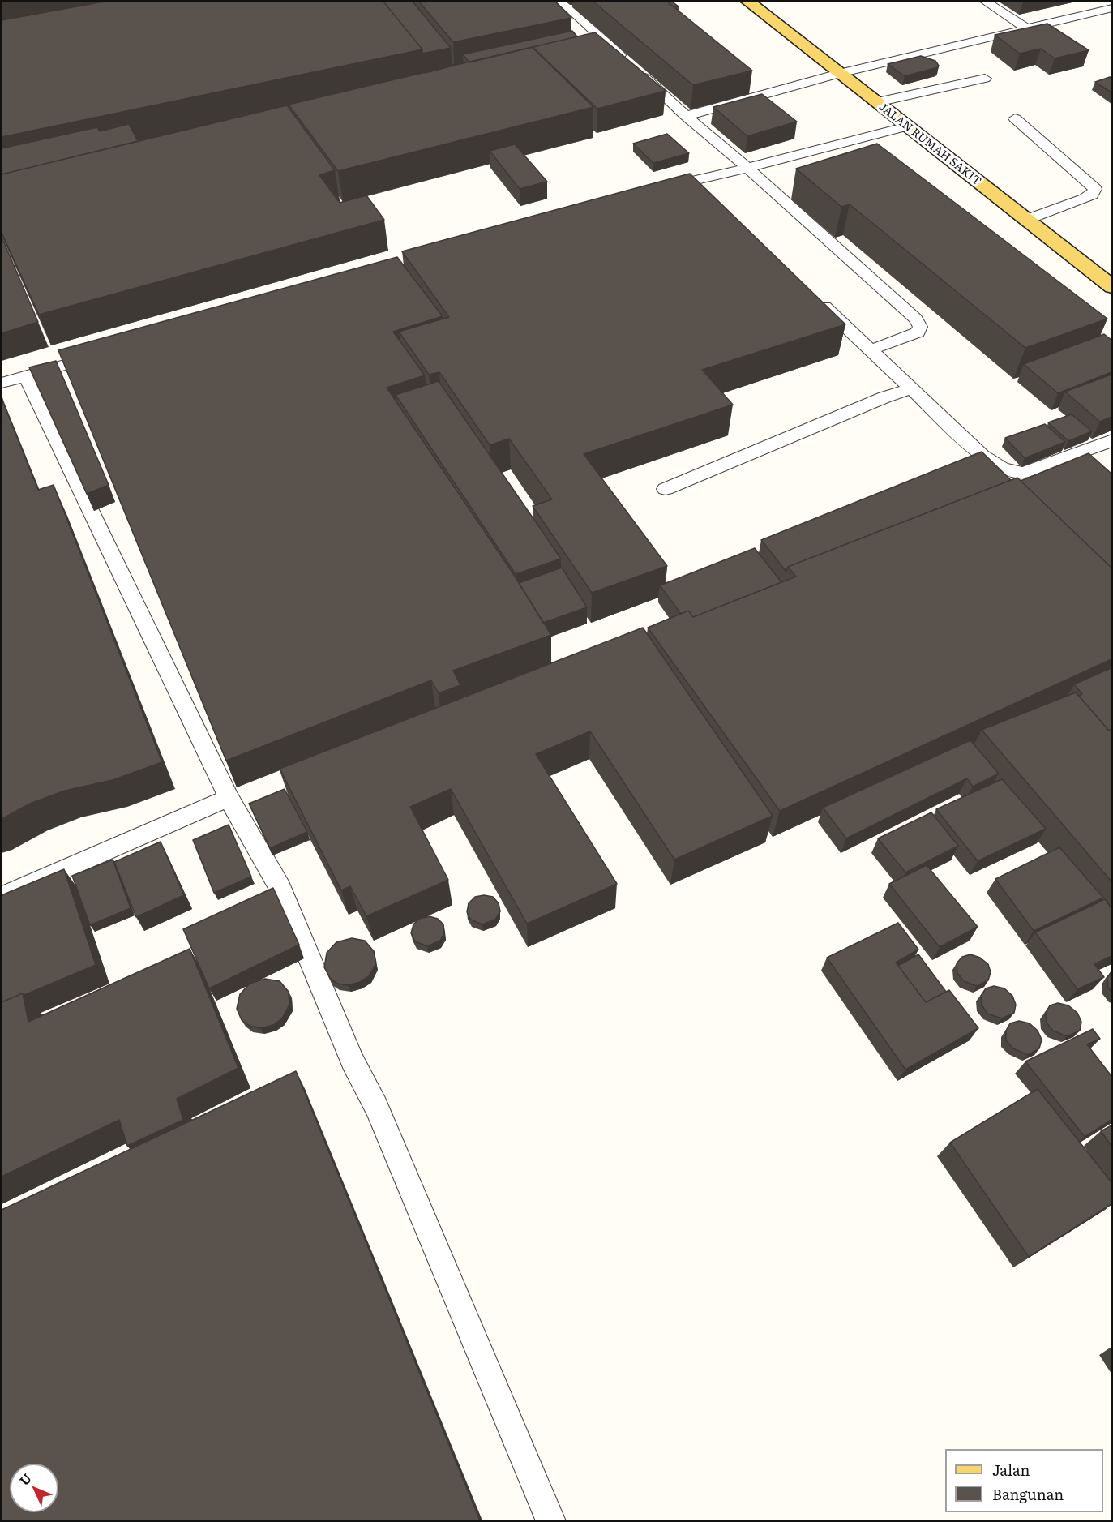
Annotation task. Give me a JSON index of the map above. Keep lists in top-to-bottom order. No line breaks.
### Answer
{"streets":{"main road":["JALAN RUMAH SAKIT"]},"legend":["Jalan","Bangunan"],"north":"top left"}
